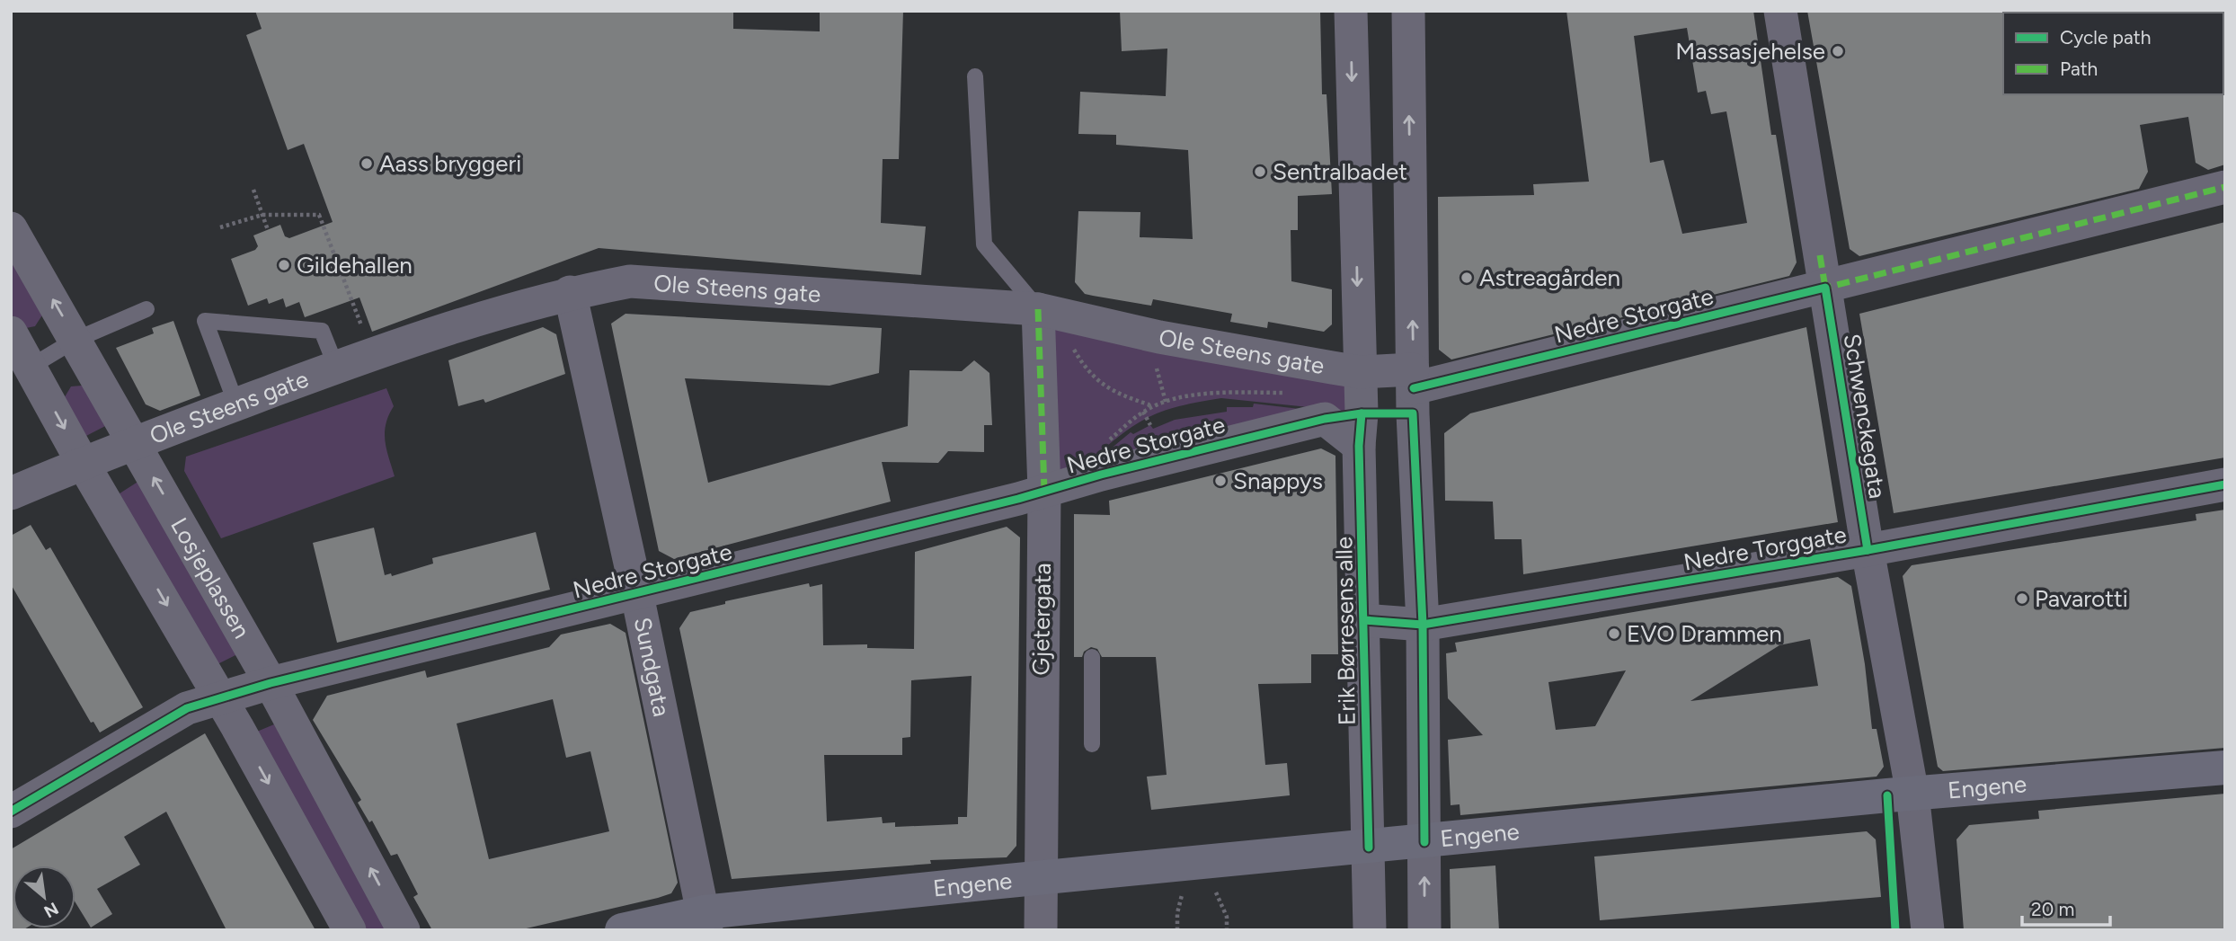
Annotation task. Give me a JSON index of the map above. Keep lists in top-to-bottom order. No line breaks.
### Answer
{"streets":{"street":["Ole Steens gate","Nedre Storgate","Schwenckegata","Nedre Torggate","Losjeplassen","Gjetergata","Erik Børresens alle","Sundgata","Engene"]},"crossings":[["Ole Steens gate","Nedre Storgate"],["Ole Steens gate","Losjeplassen"],["Ole Steens gate","Gjetergata"],["Ole Steens gate","Erik Børresens alle"],["Ole Steens gate","Sundgata"],["Nedre Storgate","Schwenckegata"],["Nedre Storgate","Losjeplassen"],["Nedre Storgate","Gjetergata"],["Nedre Storgate","Erik Børresens alle"],["Nedre Storgate","Sundgata"],["Schwenckegata","Nedre Torggate"],["Schwenckegata","Engene"],["Nedre Torggate","Erik Børresens alle"],["Gjetergata","Engene"],["Erik Børresens alle","Engene"],["Sundgata","Engene"]],"places":["Massasjehelse","Aass bryggeri","Sentralbadet","Gildehallen","Astreagården","Snappys","Pavarotti","EVO Drammen"],"legend":["Cycle path","Path"],"scale_bar":"20 m","north":"bottom right"}
